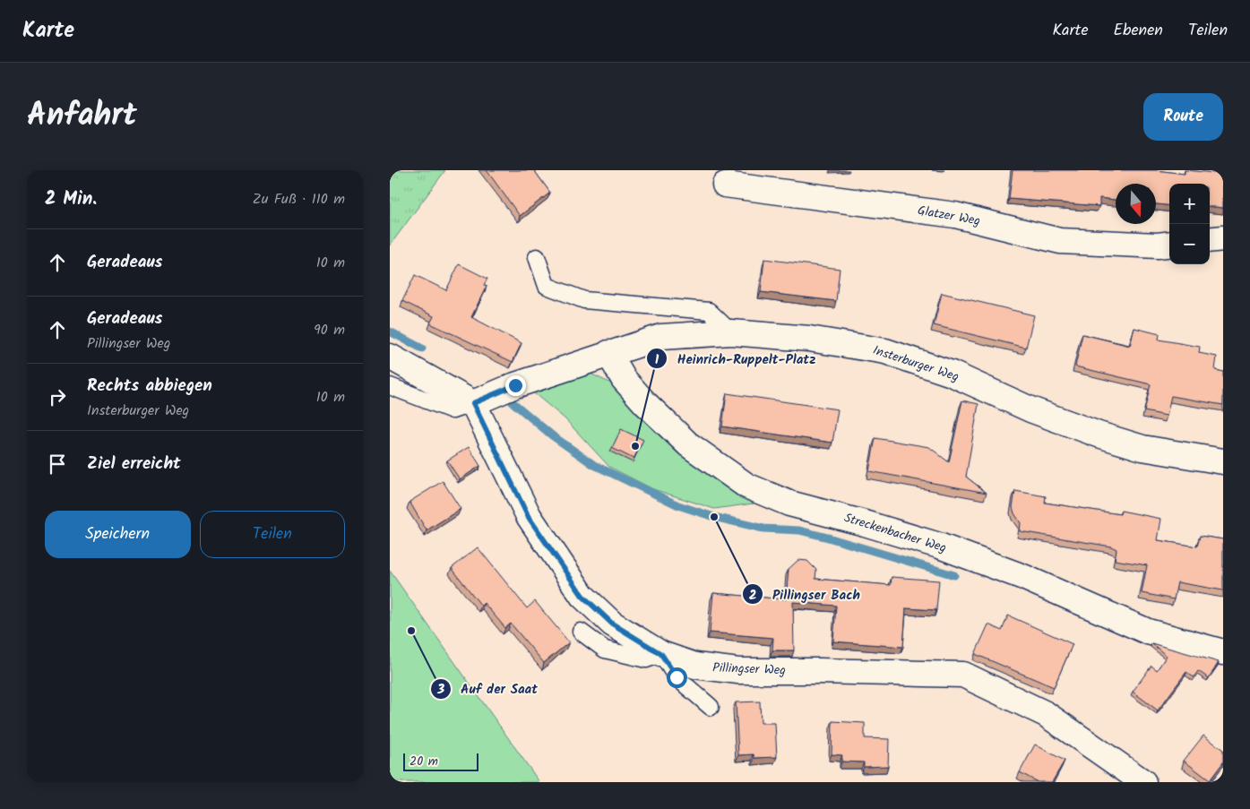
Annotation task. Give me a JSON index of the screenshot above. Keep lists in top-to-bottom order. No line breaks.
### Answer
{"streets":{"street":["Glatzer Weg","Insterburger Weg","Streckenbacher Weg","Pillingser Weg"]},"crossings":[["Insterburger Weg","Streckenbacher Weg"],["Insterburger Weg","Pillingser Weg"]],"places":["Heinrich-Ruppelt-Platz","Pillingser Bach","Auf der Saat"],"scale_bar":"20 m","north":"bottom","page":{"header":"Karte","nav":["Karte","Ebenen","Teilen"],"title":"Anfahrt","buttons":["Route",["Speichern","Teilen"]],"heading":["2 Min.","Zu Fuß · 110 m"],"map_buttons":["+","−"],"list":[["Geradeaus","10 m"],["Geradeaus","Pillingser Weg","90 m"],["Rechts abbiegen","Insterburger Weg","10 m"],"Ziel erreicht"],"scale":"20 m"}}
